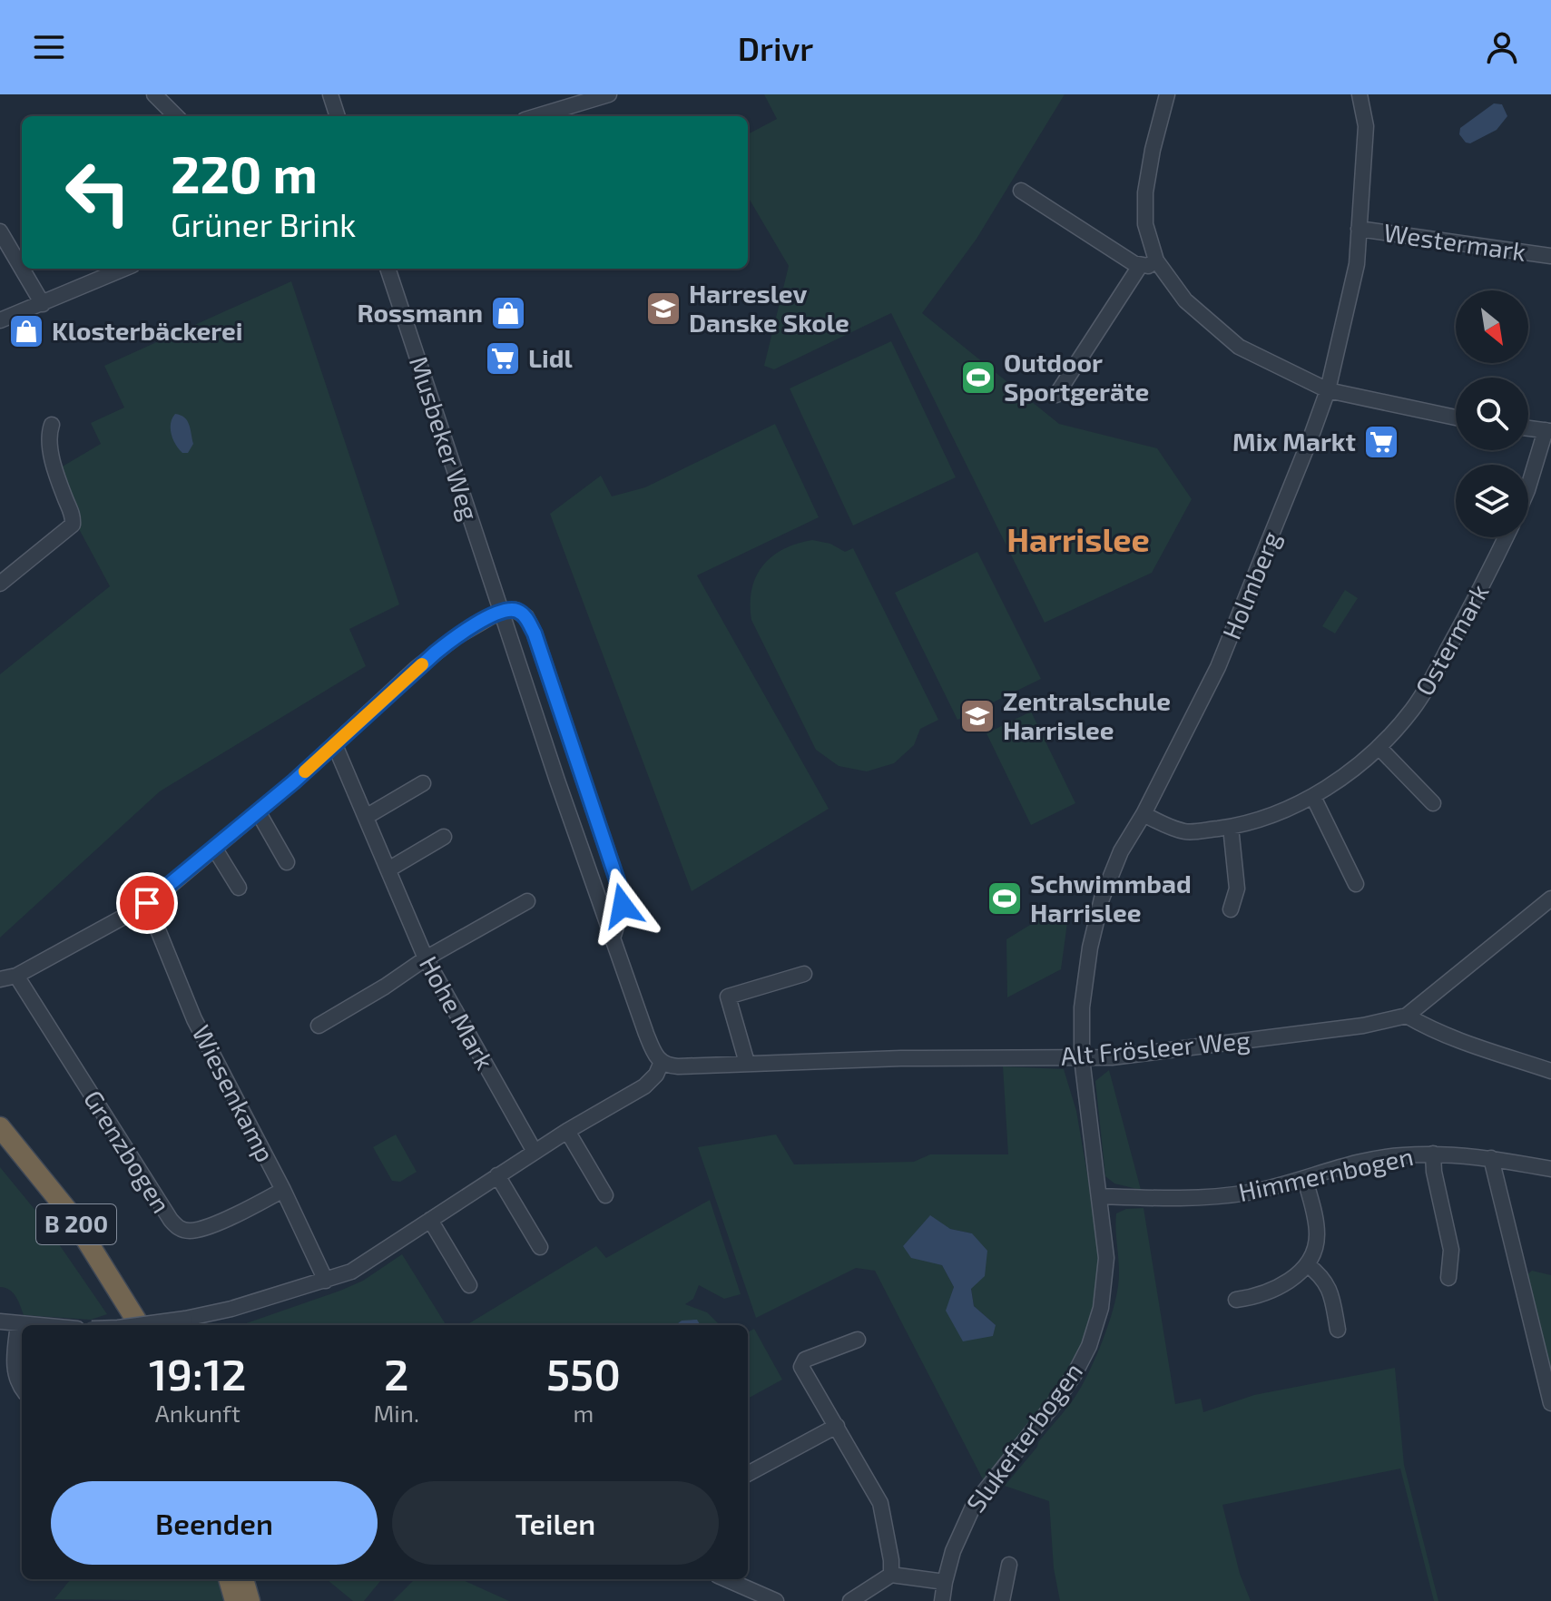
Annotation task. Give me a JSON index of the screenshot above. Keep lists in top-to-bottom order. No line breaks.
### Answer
{"streets":{"highway":["B 200"],"street":["Westermark","Musbeker Weg","Holmberg","Ostermark","Hohe Mark","Alt Frösleer Weg","Wiesenkamp","Grenzbogen","Himmernbogen","Slukefterbogen"]},"crossings":[["Westermark","Holmberg"],["Musbeker Weg","Alt Frösleer Weg"],["Holmberg","Ostermark"],["Holmberg","Alt Frösleer Weg"],["Holmberg","Slukefterbogen"],["Alt Frösleer Weg","Slukefterbogen"],["Wiesenkamp","Grenzbogen"],["Himmernbogen","Slukefterbogen"]],"districts":["Harrislee"],"places":{"school or university":["Harreslev Danske Skole","Zentralschule Harrislee"],"shop":["Rossmann","Klosterbäckerei"],"supermarket":["Lidl","Mix Markt"],"sports":["Outdoor Sportgeräte","Schwimmbad Harrislee"]},"north":"bottom right","page":{"header":"Drivr","turn":["220 m","Grüner Brink"],"eta":["19:12","Ankunft","2","Min.","550","m"],"buttons":["Beenden","Teilen"]}}
